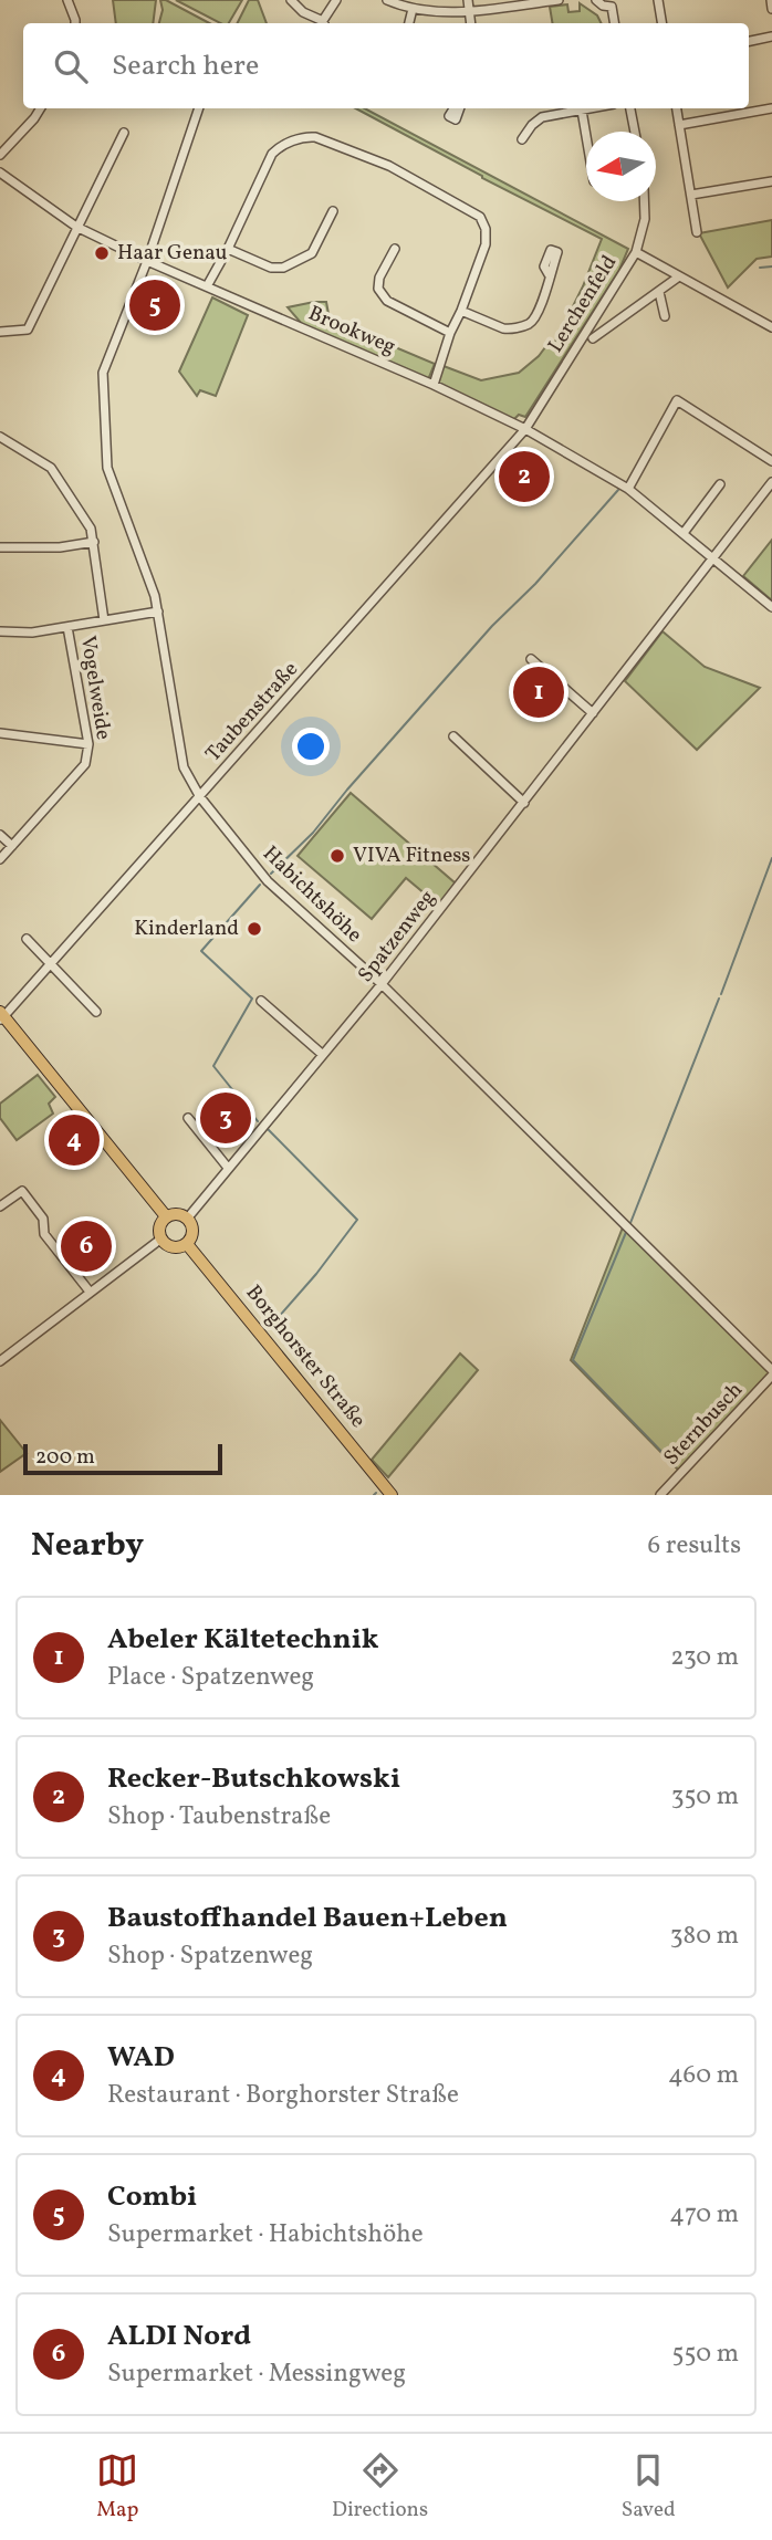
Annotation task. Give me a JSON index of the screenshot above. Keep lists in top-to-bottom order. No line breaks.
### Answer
{"streets":{"main road":["Borghorster Straße"],"street":["Lerchenfeld","Brookweg","Vogelweide","Taubenstraße","Habichtshöhe","Spatzenweg","Sternbusch"]},"crossings":[["Lerchenfeld","Brookweg"],["Lerchenfeld","Taubenstraße"],["Brookweg","Taubenstraße"],["Brookweg","Habichtshöhe"],["Brookweg","Spatzenweg"],["Taubenstraße","Habichtshöhe"],["Habichtshöhe","Spatzenweg"],["Spatzenweg","Borghorster Straße"]],"places":["Haar Genau","VIVA Fitness","Kinderland"],"scale_bar":"200 m","north":"left","page":{"search":"Search here","pins":["5","2","1","3","4","6"],"scale":"200 m","heading":["Nearby","6 results"],"list":[{"mark":"1","name":"Abeler Kältetechnik","note":"Place · Spatzenweg","value":"230 m"},{"mark":"2","name":"Recker-Butschkowski","note":"Shop · Taubenstraße","value":"350 m"},{"mark":"3","name":"Baustoffhandel Bauen+Leben","note":"Shop · Spatzenweg","value":"380 m"},{"mark":"4","name":"WAD","note":"Restaurant · Borghorster Straße","value":"460 m"},{"mark":"5","name":"Combi","note":"Supermarket · Habichtshöhe","value":"470 m"},{"mark":"6","name":"ALDI Nord","note":"Supermarket · Messingweg","value":"550 m"}],"nav":["Map","Directions","Saved"]}}
